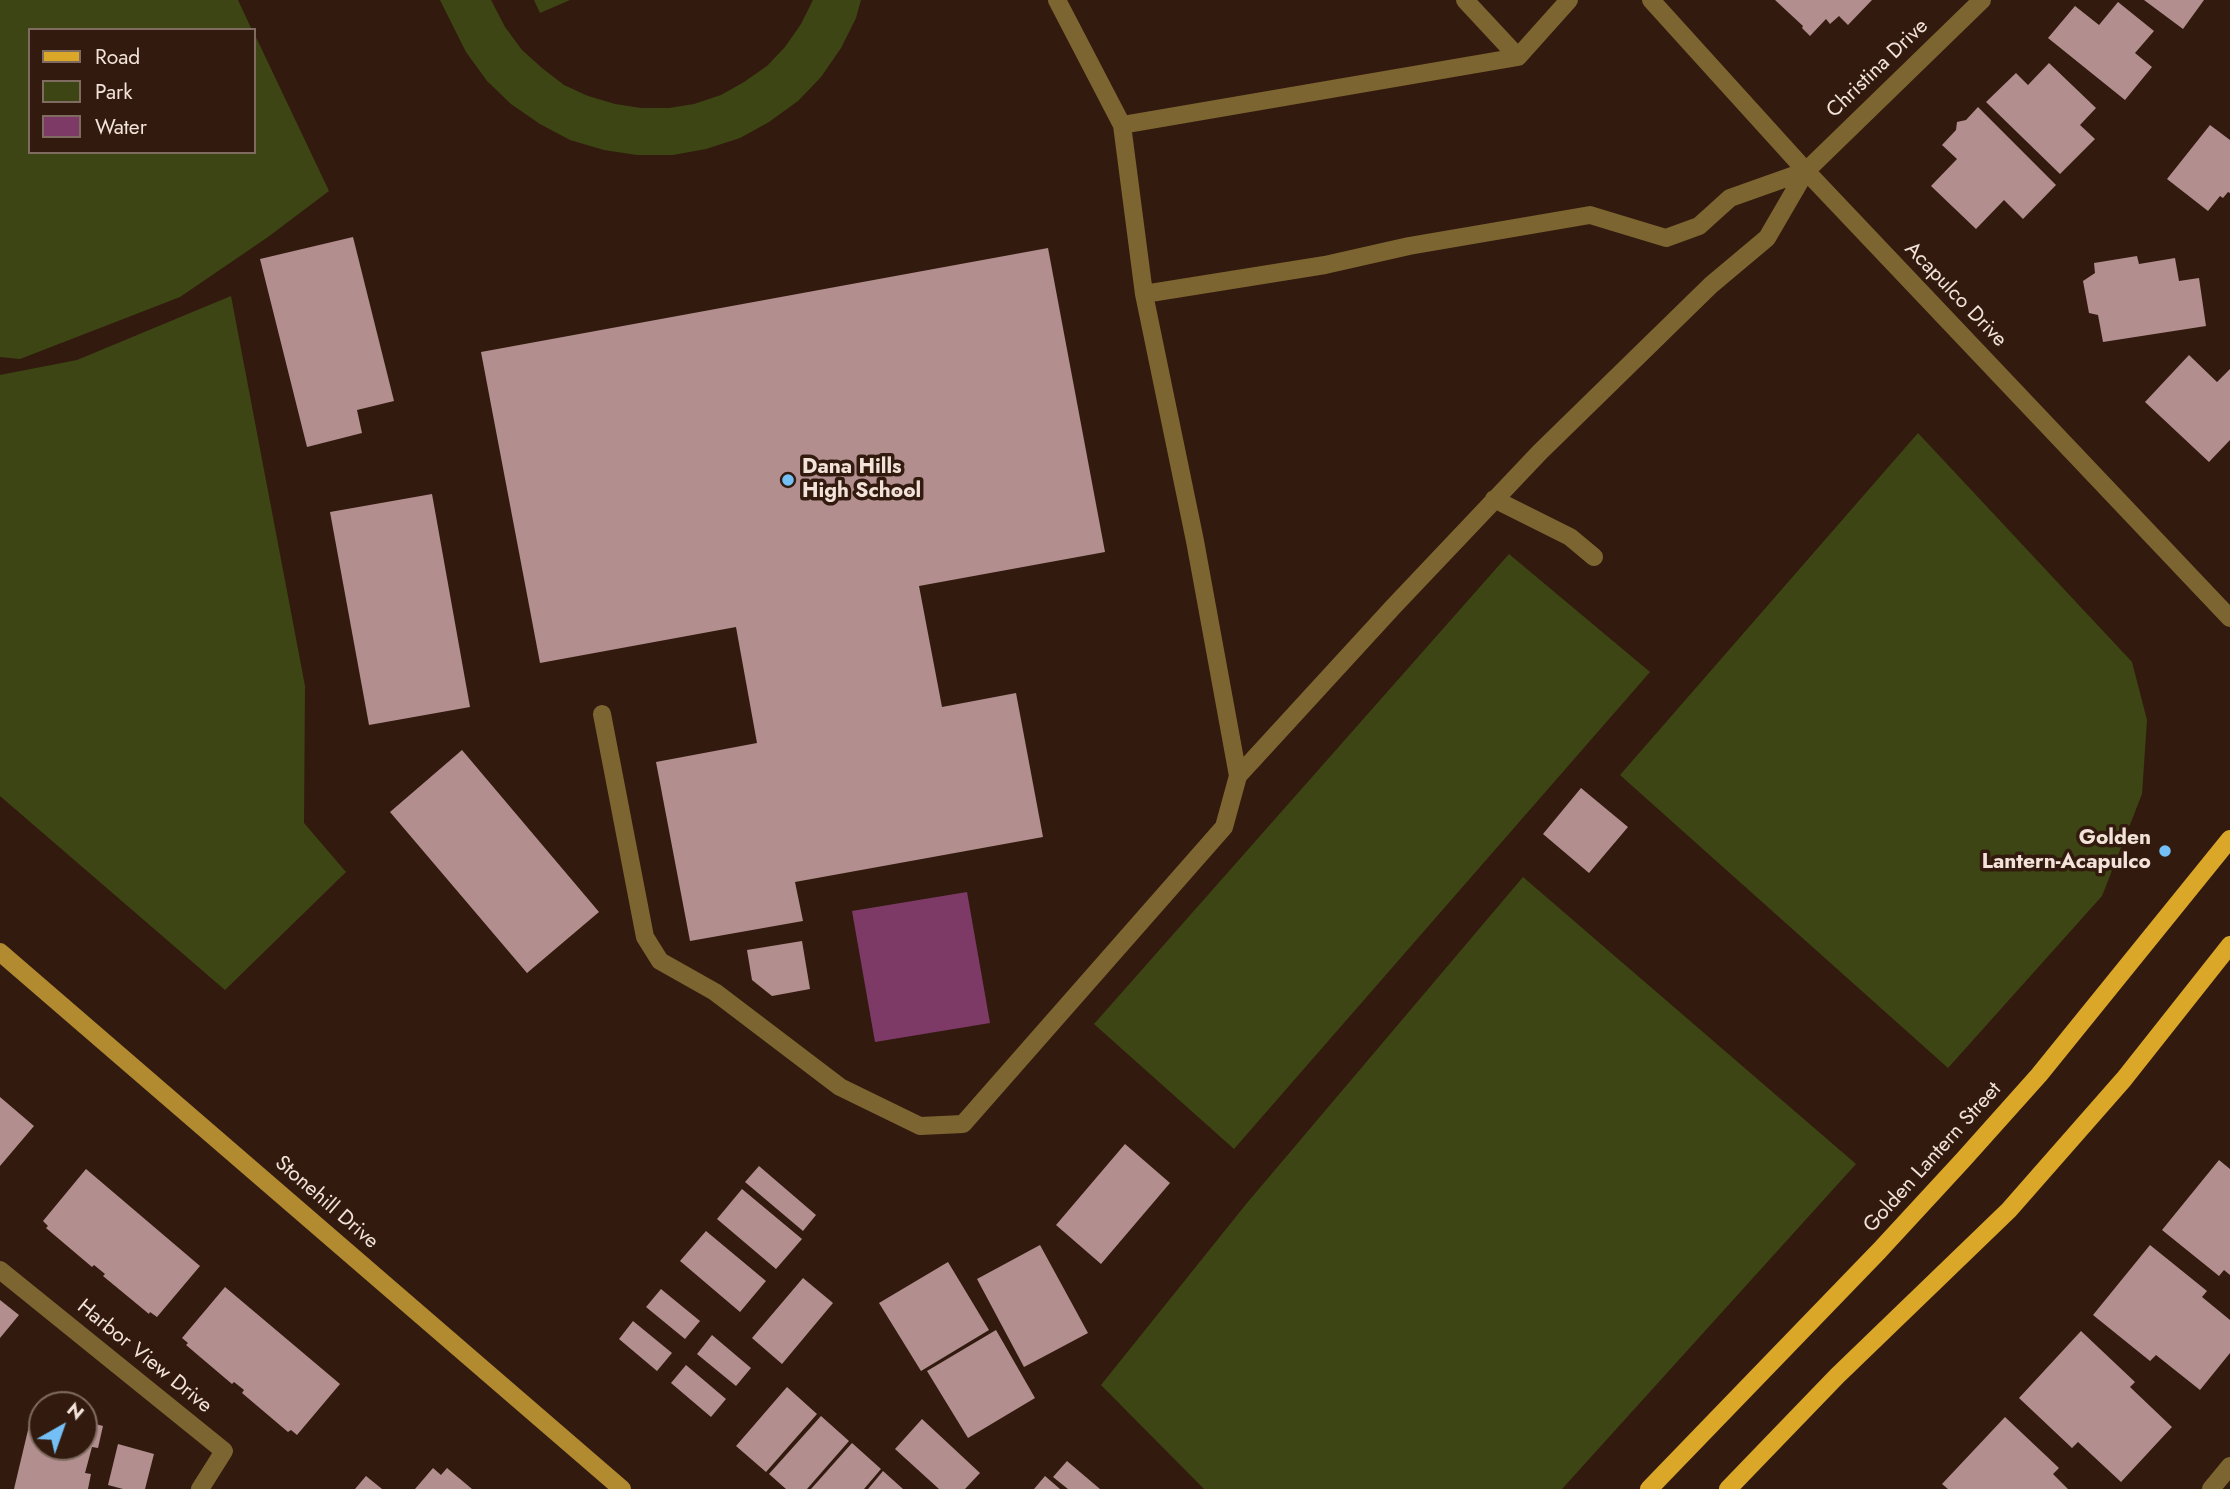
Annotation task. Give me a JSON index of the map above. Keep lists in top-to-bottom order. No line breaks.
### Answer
{"streets":{"main road":["Golden Lantern Street","Stonehill Drive"],"street":["Christina Drive","Acapulco Drive","Harbor View Drive"]},"crossings":[["Christina Drive","Acapulco Drive"]],"places":["Dana Hills High School","Golden Lantern-Acapulco"],"legend":["Road","Park","Water"],"north":"top right"}
